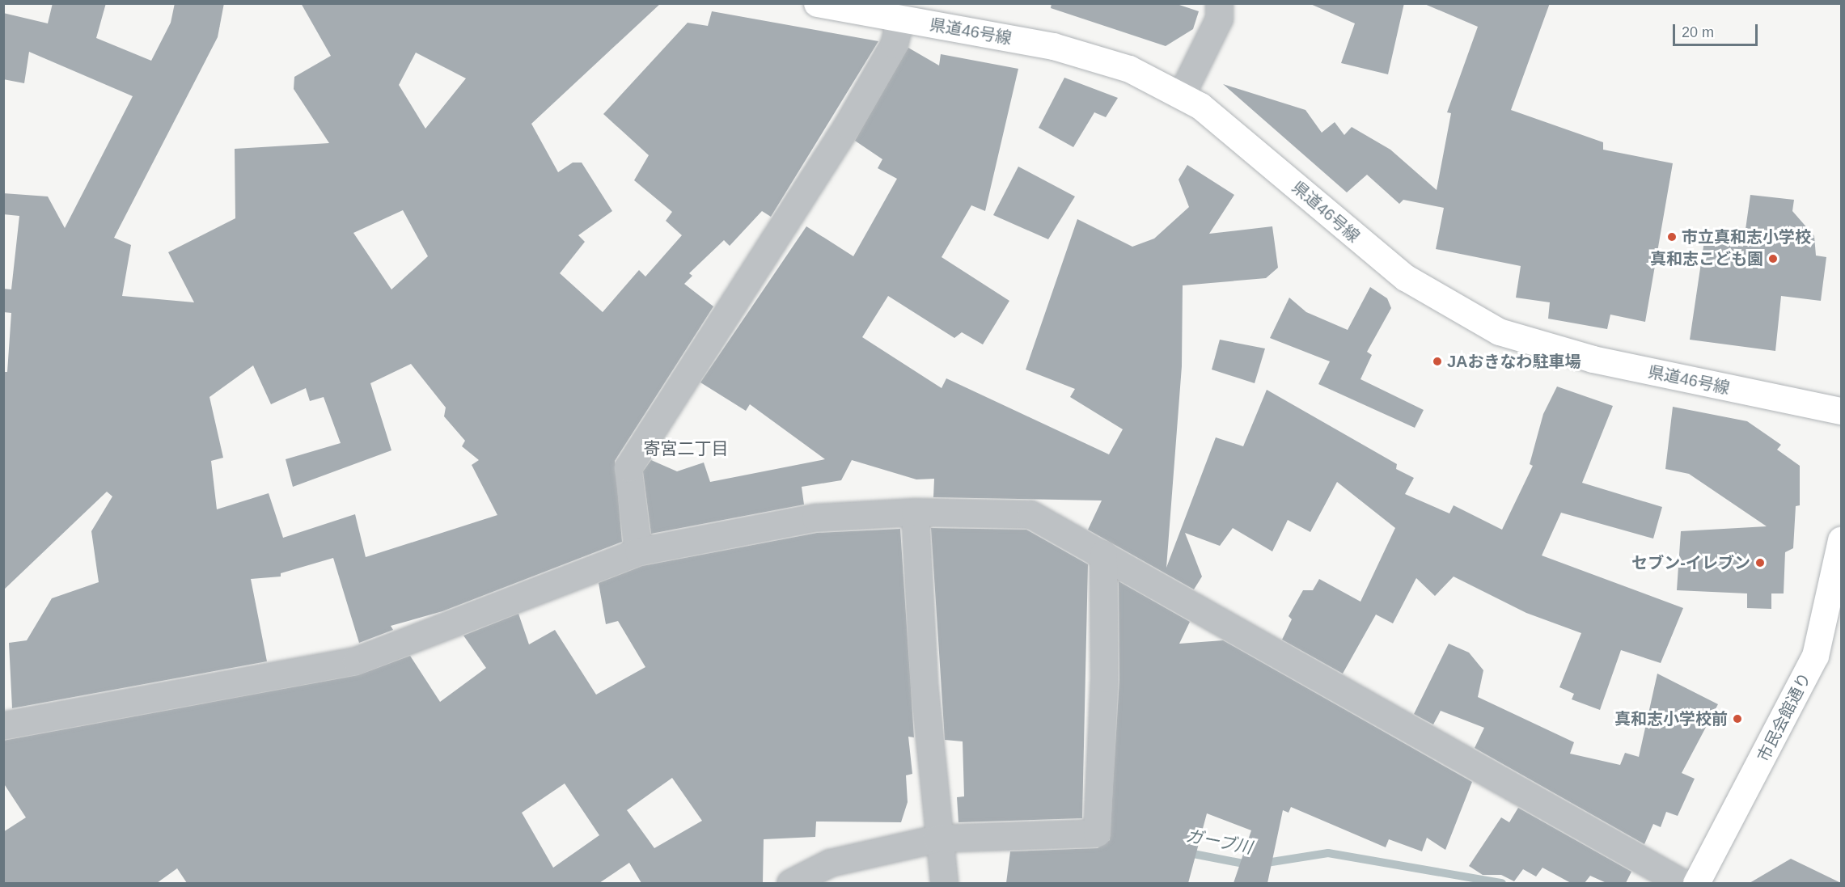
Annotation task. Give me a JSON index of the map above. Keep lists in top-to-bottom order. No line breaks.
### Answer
{"streets":{"main road":["県道46号線","市民会館通り"]},"districts":["寄宮二丁目"],"water":["ガーブ川"],"places":["市立真和志小学校","真和志こども園","JAおきなわ駐車場","セブン-イレブン","真和志小学校前"],"scale_bar":"20 m"}
